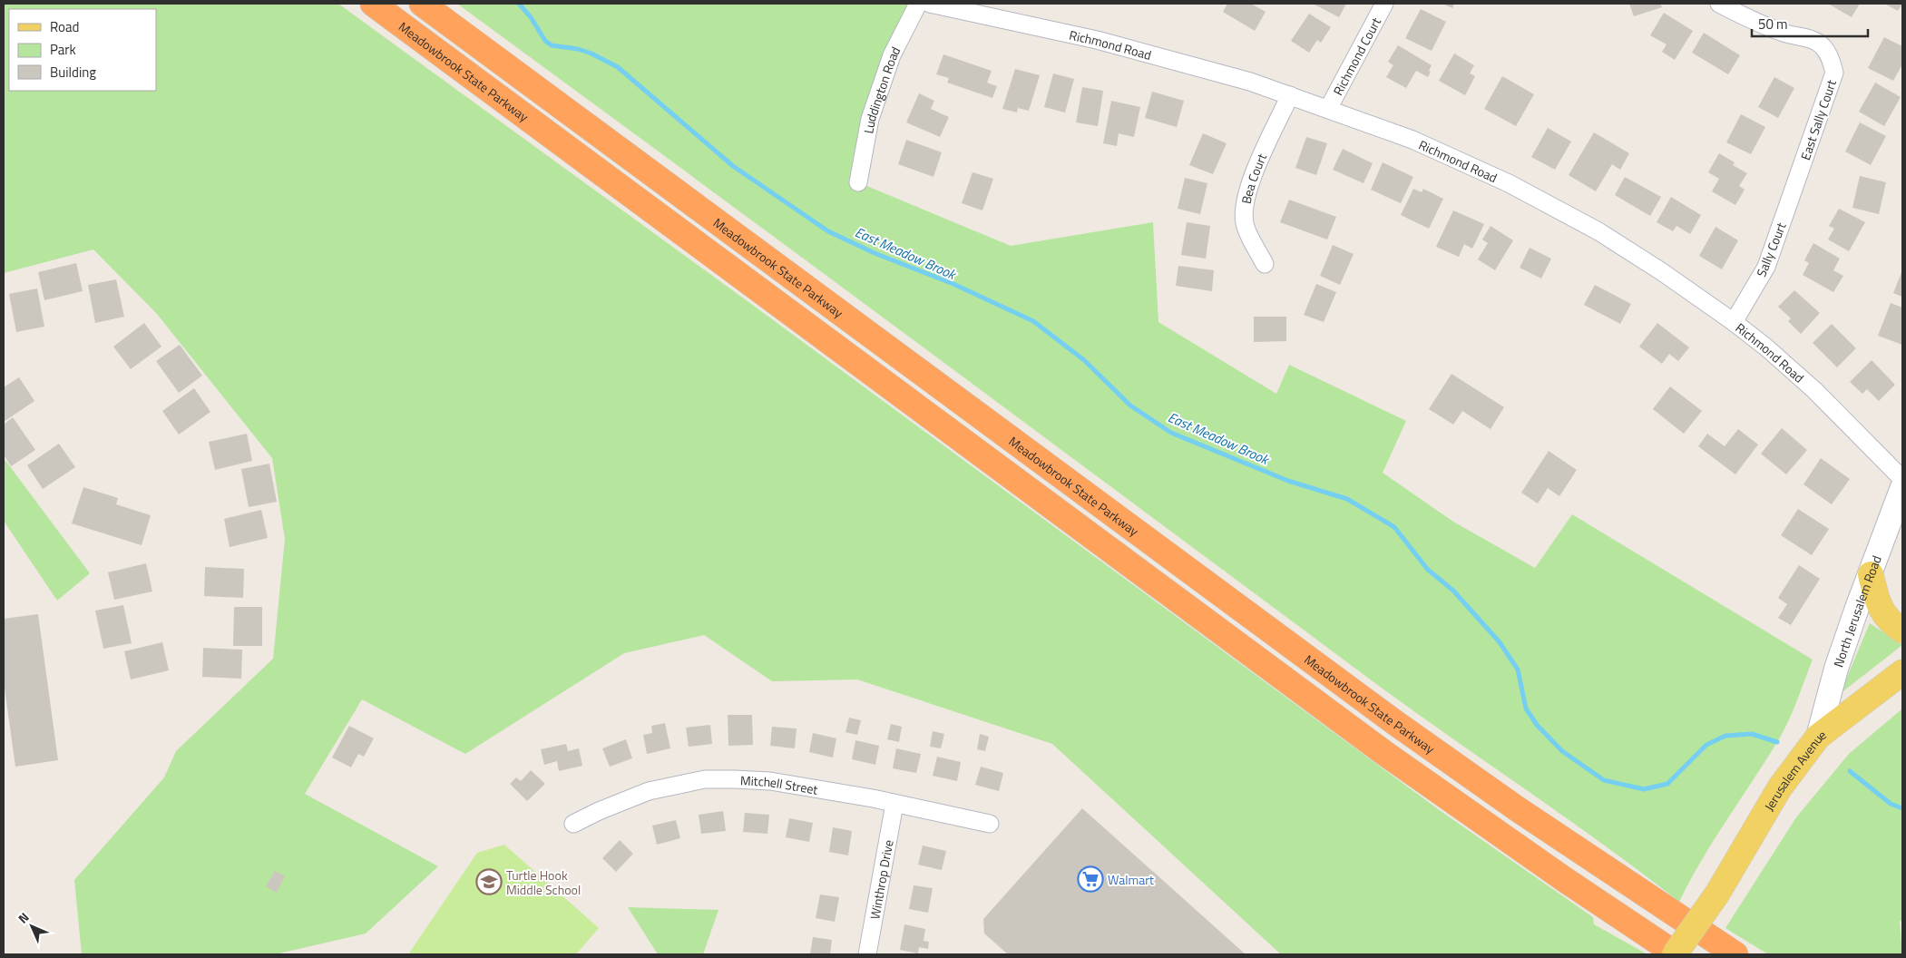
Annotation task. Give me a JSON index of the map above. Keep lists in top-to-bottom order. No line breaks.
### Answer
{"streets":{"highway":["Meadowbrook State Parkway"],"main road":["North Jerusalem Road","Jerusalem Avenue"],"street":["Richmond Road","Richmond Court","Luddington Road","East Sally Court","Bea Court","Sally Court","Mitchell Street","Winthrop Drive"]},"crossings":[["Richmond Road","Richmond Court"],["Richmond Road","Bea Court"],["Richmond Road","Sally Court"],["Meadowbrook State Parkway","Jerusalem Avenue"],["East Sally Court","Sally Court"],["North Jerusalem Road","Jerusalem Avenue"],["Mitchell Street","Winthrop Drive"]],"water":["East Meadow Brook"],"places":{"supermarket":["Walmart"],"school or university":["Turtle Hook Middle School"]},"legend":["Road","Park","Building"],"scale_bar":"50 m","north":"top left"}
